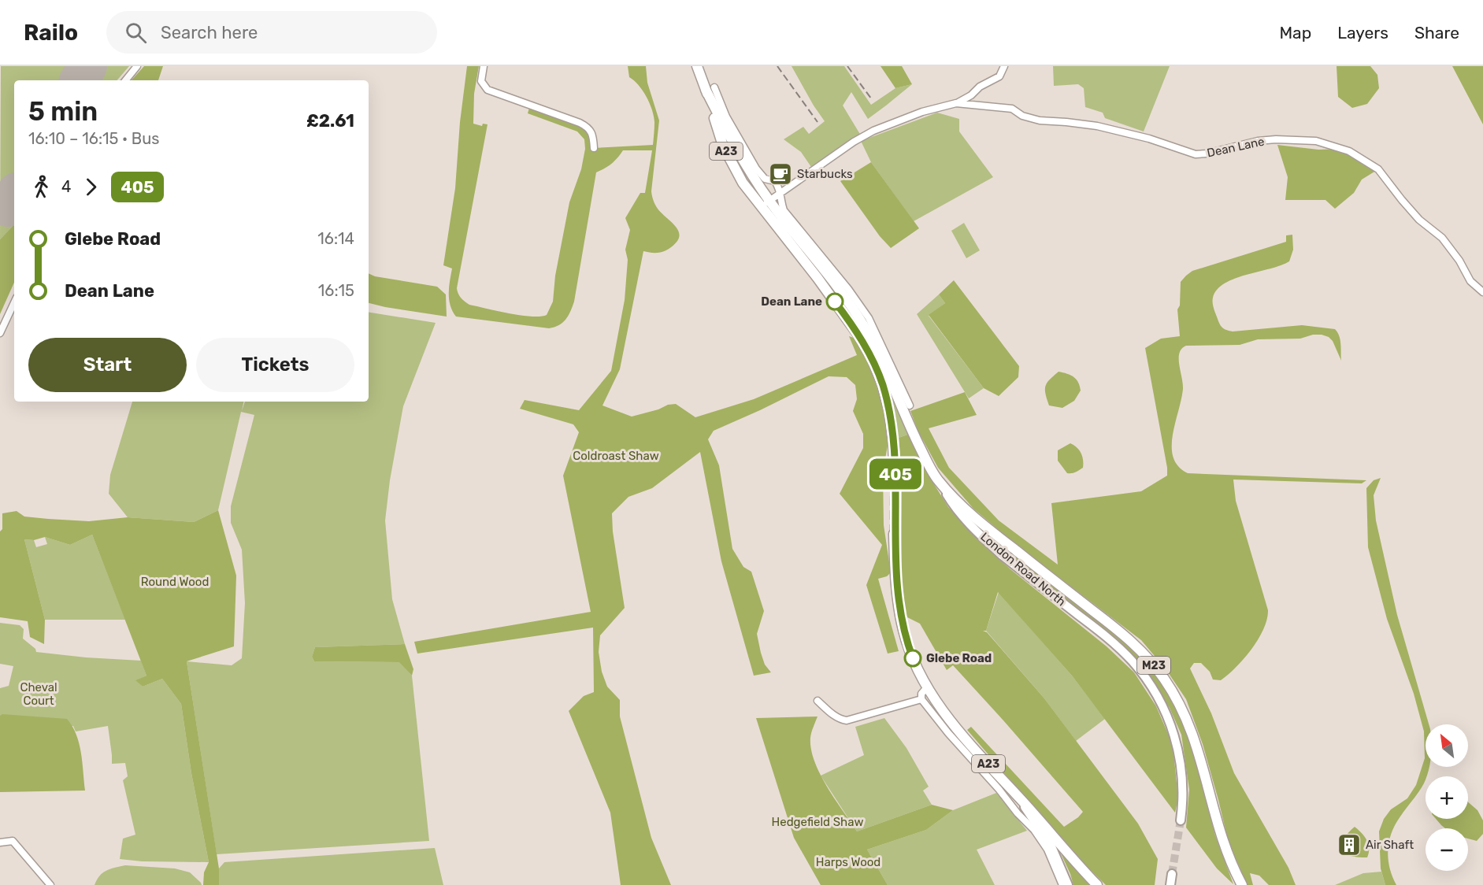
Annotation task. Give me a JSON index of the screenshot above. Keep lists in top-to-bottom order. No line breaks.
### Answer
{"streets":{"highway":["A23","London Road North","M23"],"street":["Dean Lane"]},"crossings":[["Dean Lane","A23"],["Dean Lane","London Road North"],["A23","London Road North"],["London Road North","M23"]],"parks":["Coldroast Shaw","Round Wood","Cheval Court","Hedgefield Shaw","Harps Wood"],"places":{"cafe":["Starbucks"],"other":["Dean Lane","Glebe Road"],"building":["Air Shaft"]},"lines":["bus line 405"],"north":"top left","page":{"header":"Railo","search":"Search here","nav":["Map","Layers","Share"],"on_map":"405","heading":["5 min","16:10 – 16:15 · Bus","£2.61"],"legs":["4","405"],"list":[{"name":"Glebe Road","value":"16:14"},{"name":"Dean Lane","value":"16:15"}],"buttons":["Start","Tickets"],"map_buttons":["+","−"]}}
